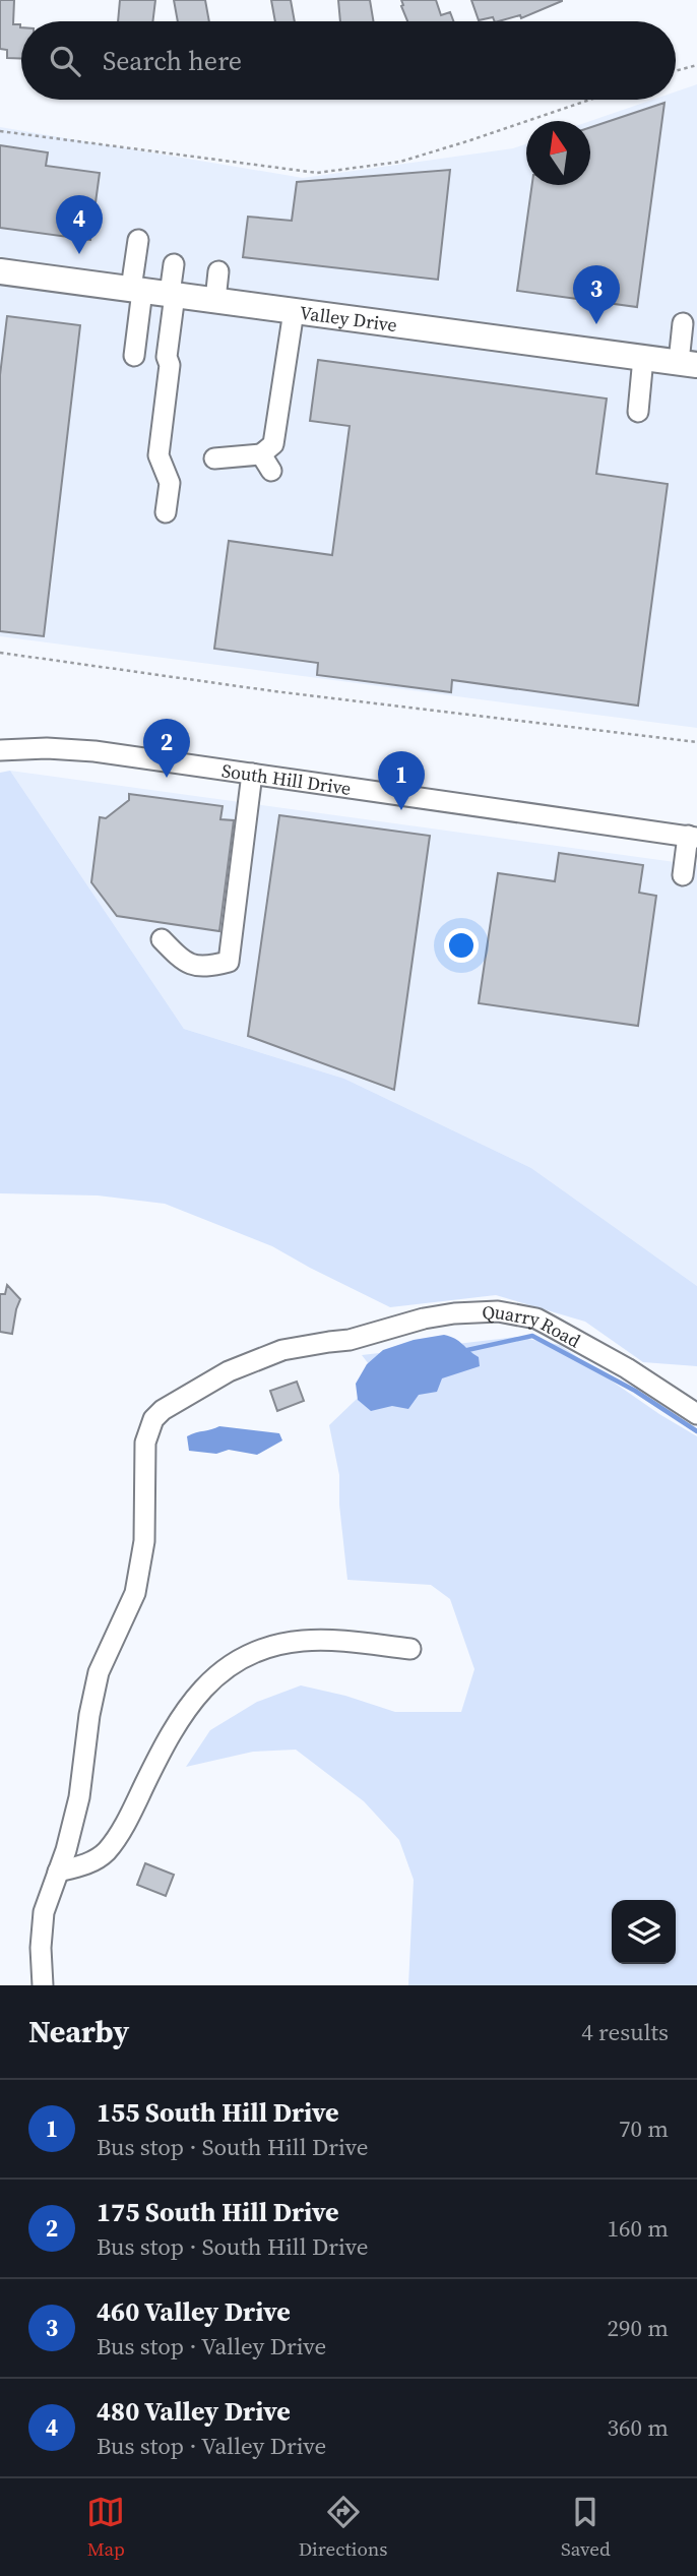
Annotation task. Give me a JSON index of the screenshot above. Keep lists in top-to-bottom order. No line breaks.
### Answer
{"streets":{"main road":["Valley Drive"],"street":["South Hill Drive","Quarry Road"]},"north":"top","page":{"search":"Search here","pins":["4","3","2","1"],"heading":["Nearby","4 results"],"list":[{"mark":"1","name":"155 South Hill Drive","note":"Bus stop · South Hill Drive","value":"70 m"},{"mark":"2","name":"175 South Hill Drive","note":"Bus stop · South Hill Drive","value":"160 m"},{"mark":"3","name":"460 Valley Drive","note":"Bus stop · Valley Drive","value":"290 m"},{"mark":"4","name":"480 Valley Drive","note":"Bus stop · Valley Drive","value":"360 m"}],"nav":["Map","Directions","Saved"]}}
